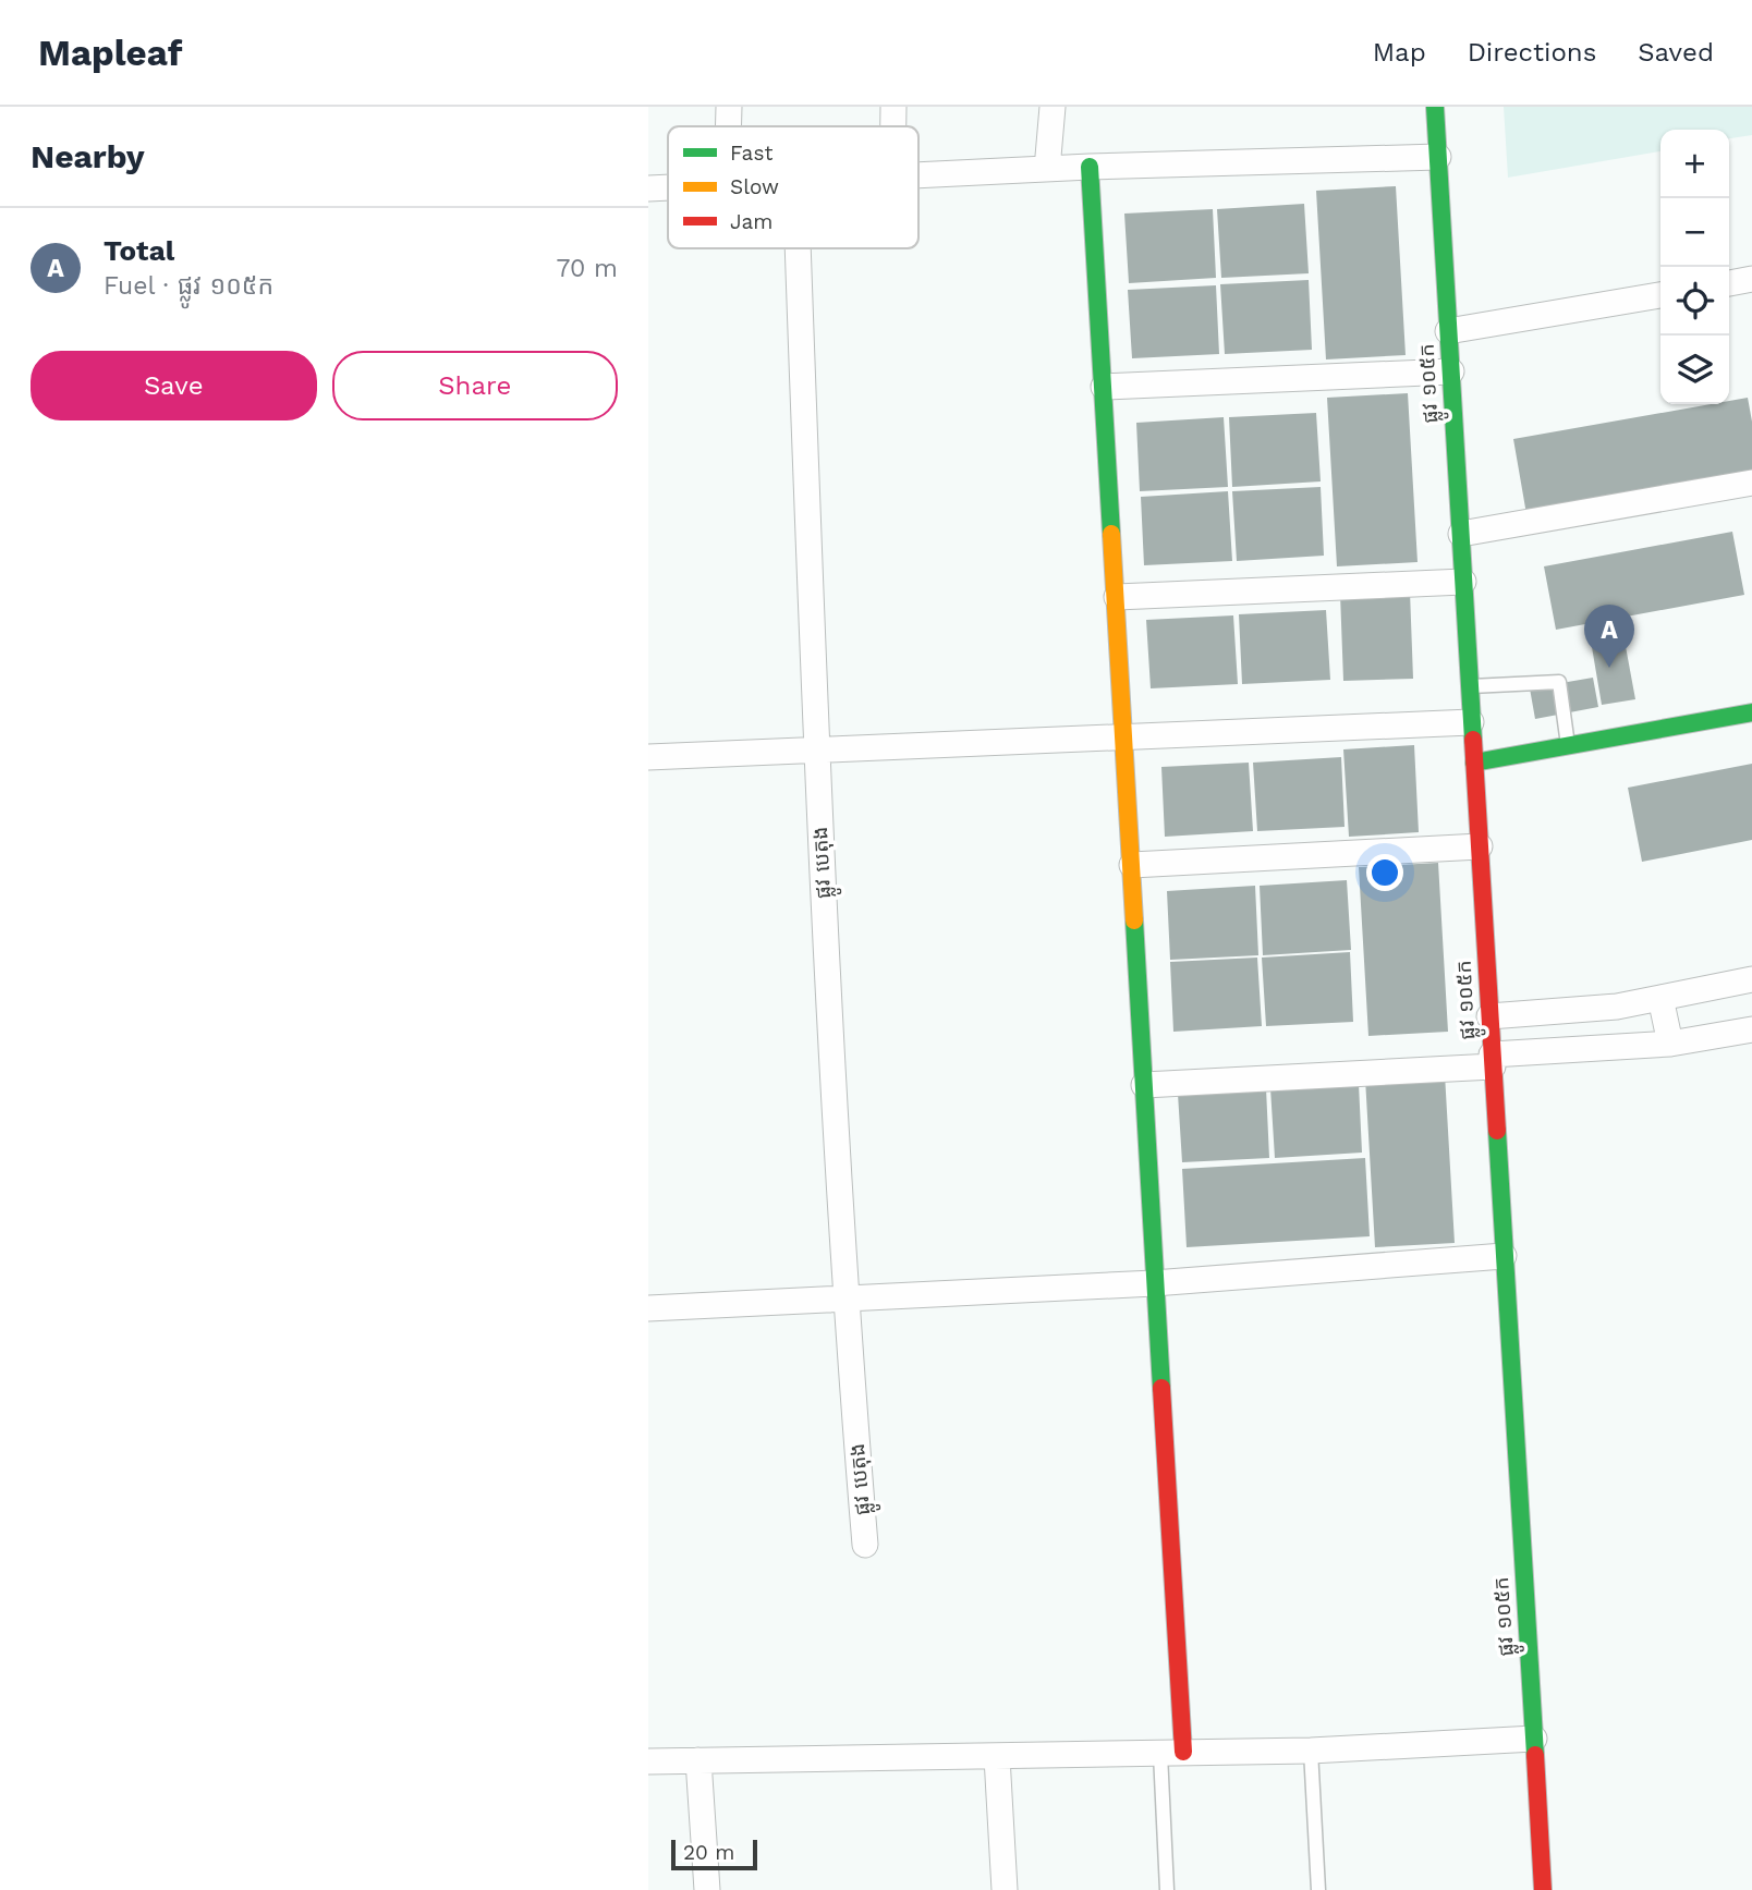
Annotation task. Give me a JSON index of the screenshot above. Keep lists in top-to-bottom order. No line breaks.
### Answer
{"streets":{"street":["ផ្លូវ ១០៥ក","ផ្លូវ បេតុង"]},"legend":["Fast","Slow","Jam"],"scale_bar":"20 m","page":{"header":"Mapleaf","nav":["Map","Directions","Saved"],"heading":"Nearby","map_buttons":["+","−"],"list":[{"mark":"A","name":"Total","note":"Fuel · ផ្លូវ ១០៥ក","value":"70 m"}],"buttons":["Save","Share"],"pins":"A","scale":"20 m"}}
